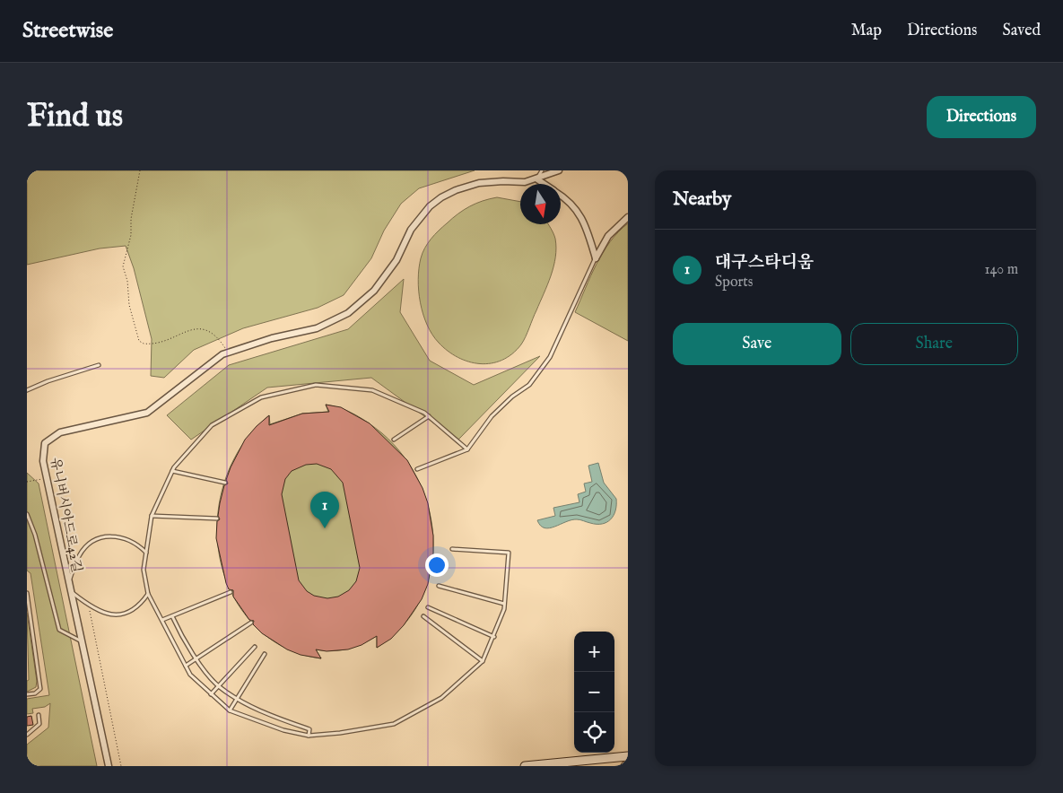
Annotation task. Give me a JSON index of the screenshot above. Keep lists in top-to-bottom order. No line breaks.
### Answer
{"streets":{"street":["유니버시아드로42길"]},"north":"bottom","page":{"header":"Streetwise","nav":["Map","Directions","Saved"],"buttons":["Directions",["Save","Share"]],"title":"Find us","heading":"Nearby","list":[{"mark":"1","name":"대구스타디움","note":"Sports","value":"140 m"}],"pins":"1","map_buttons":["+","−"]}}
